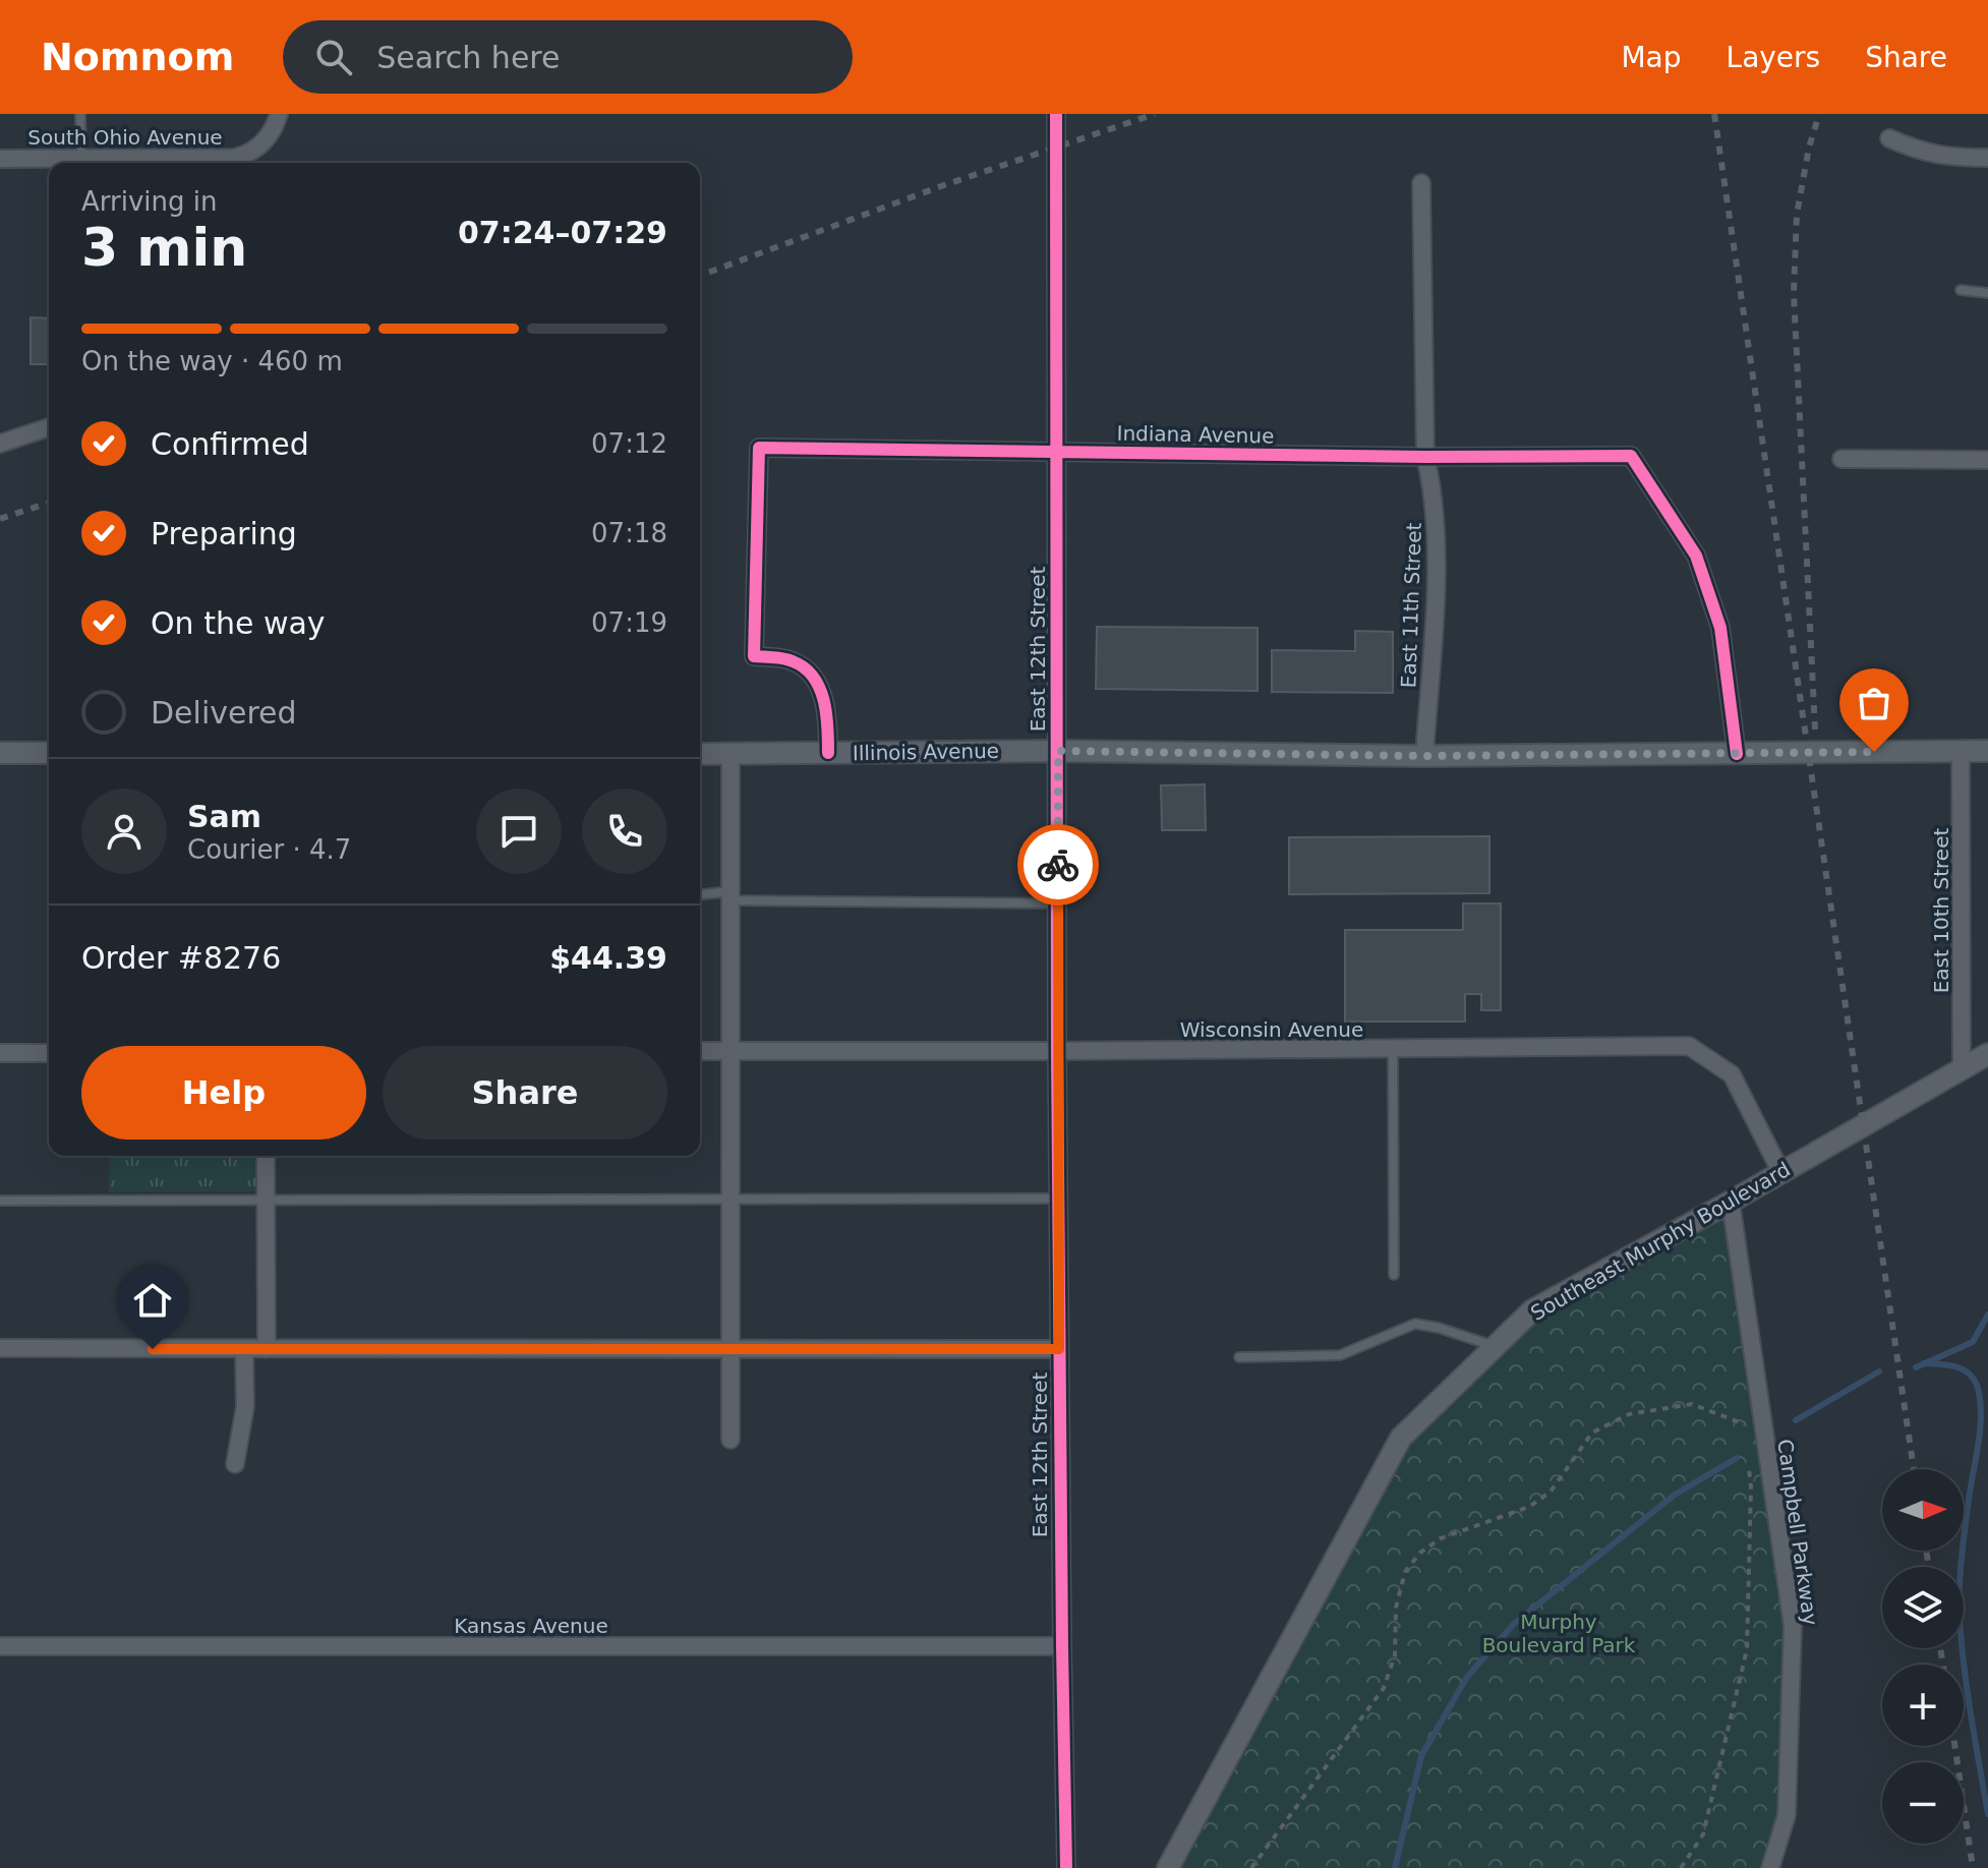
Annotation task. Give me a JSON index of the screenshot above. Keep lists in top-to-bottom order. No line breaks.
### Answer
{"streets":{"street":["South Ohio Avenue","Indiana Avenue","East 11th Street","East 12th Street","Illinois Avenue","East 10th Street","Wisconsin Avenue","Southeast Murphy Boulevard","Campbell Parkway","Kansas Avenue"]},"crossings":[["Indiana Avenue","East 11th Street"],["Indiana Avenue","East 12th Street"],["Indiana Avenue","Illinois Avenue"],["East 11th Street","Illinois Avenue"],["East 12th Street","Illinois Avenue"],["East 12th Street","Wisconsin Avenue"],["East 12th Street","Kansas Avenue"],["Illinois Avenue","East 10th Street"],["East 10th Street","Southeast Murphy Boulevard"],["Wisconsin Avenue","Southeast Murphy Boulevard"],["Southeast Murphy Boulevard","Campbell Parkway"]],"parks":["Murphy Boulevard Park"],"north":"right","page":{"header":"Nomnom","search":"Search here","nav":["Map","Layers","Share"],"heading":["3 min","Arriving in","07:24–07:29"],"panel":["Sam","Courier · 4.7","Order #8276","$44.39"],"bar":"On the way · 460 m","list":[["Confirmed","07:12"],["Preparing","07:18"],["On the way","07:19"],"Delivered"],"buttons":["Help","Share"],"map_buttons":["+","−"]}}
